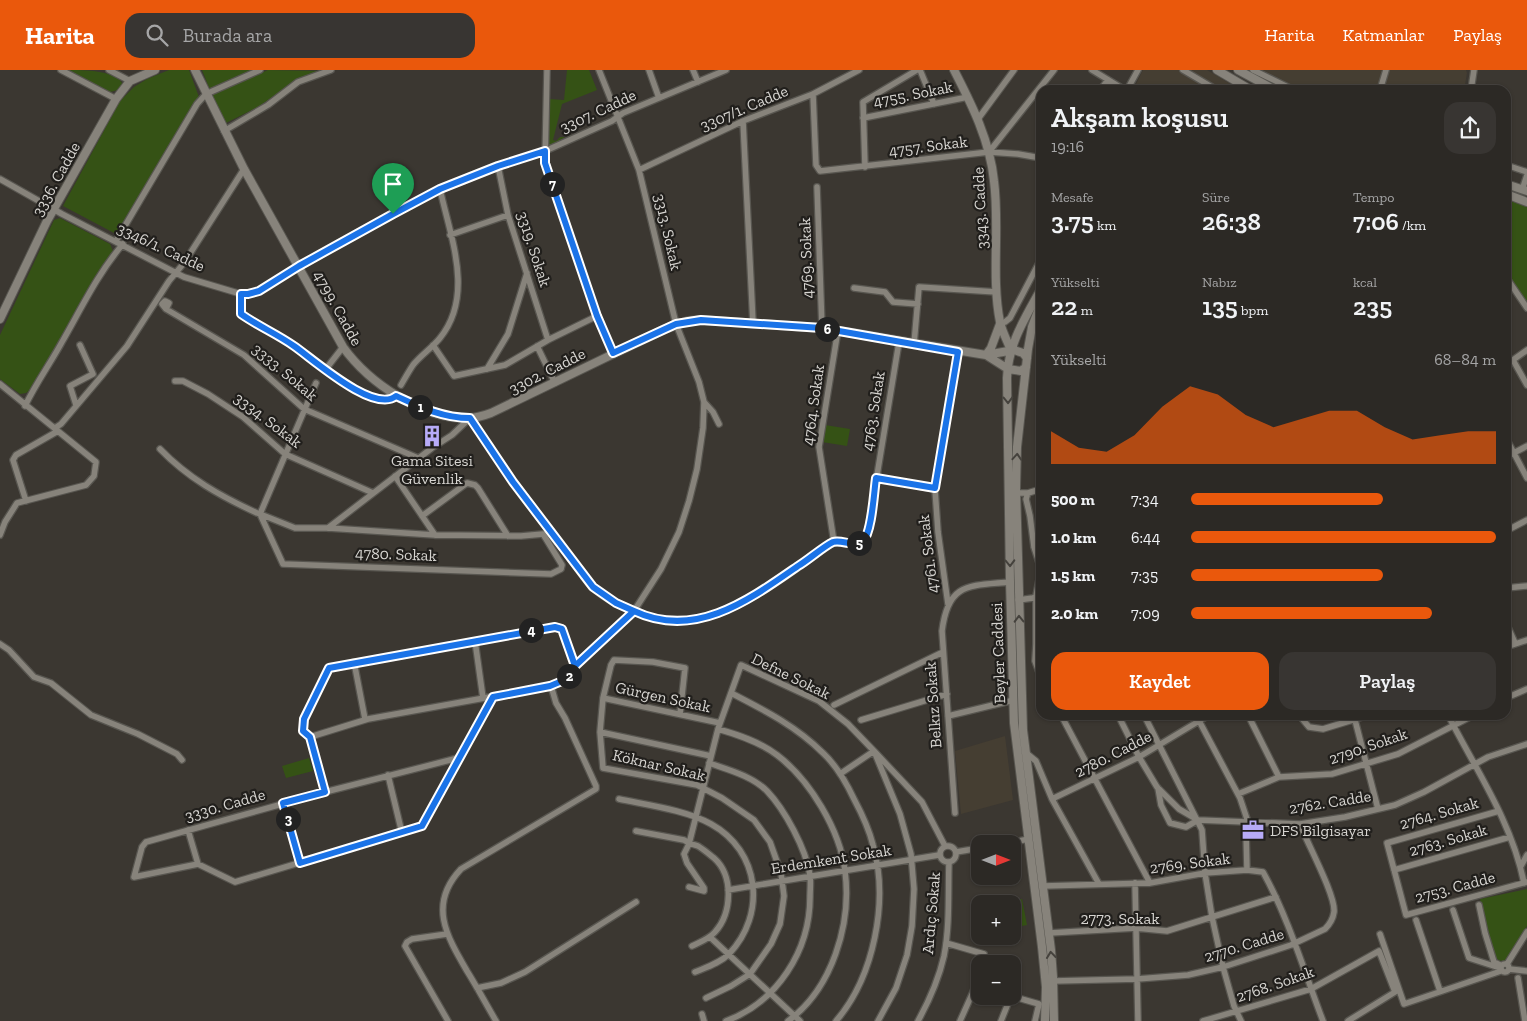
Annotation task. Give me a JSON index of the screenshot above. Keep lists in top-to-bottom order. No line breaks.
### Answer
{"streets":{"street":["4755. Sokak","3307/1. Cadde","3307. Cadde","4757. Sokak","3336. Cadde","3343. Cadde","3313. Sokak","3346/1. Cadde","3319. Sokak","4769. Sokak","4799. Cadde","3302. Cadde","3333. Sokak","4764. Sokak","4763. Sokak","3334. Sokak","4780. Sokak","4761. Sokak","Beyler Caddesi","Defne Sokak","Gürgen Sokak","Belkız Sokak","2790. Sokak","2780. Cadde","Köknar Sokak","2762. Cadde","3330. Cadde","2764. Sokak","2763. Sokak","Erdemkent Sokak","2769. Sokak","2753. Cadde","Ardıç Sokak","2773. Sokak","2770. Cadde","2768. Sokak"]},"crossings":[["4755. Sokak","3343. Cadde"],["3307/1. Cadde","4757. Sokak"],["3307/1. Cadde","3313. Sokak"],["3307. Cadde","3313. Sokak"],["3307. Cadde","3346/1. Cadde"],["3307. Cadde","3319. Sokak"],["3307. Cadde","4799. Cadde"],["4757. Sokak","3343. Cadde"],["3336. Cadde","3346/1. Cadde"],["3343. Cadde","3302. Cadde"],["3343. Cadde","Beyler Caddesi"],["3313. Sokak","3302. Cadde"],["4769. Sokak","3302. Cadde"],["4799. Cadde","3302. Cadde"],["3302. Cadde","4764. Sokak"],["3302. Cadde","4763. Sokak"],["3302. Cadde","4761. Sokak"],["3302. Cadde","Beyler Caddesi"],["4764. Sokak","4763. Sokak"],["4761. Sokak","Belkız Sokak"],["Beyler Caddesi","Belkız Sokak"],["Beyler Caddesi","2769. Sokak"],["Beyler Caddesi","2773. Sokak"],["Beyler Caddesi","2770. Cadde"],["Defne Sokak","Gürgen Sokak"],["Defne Sokak","Köknar Sokak"],["Defne Sokak","Erdemkent Sokak"],["Gürgen Sokak","Köknar Sokak"],["Gürgen Sokak","Erdemkent Sokak"],["2780. Cadde","2762. Cadde"],["Köknar Sokak","Erdemkent Sokak"],["2762. Cadde","2770. Cadde"],["2764. Sokak","2753. Cadde"],["2763. Sokak","2753. Cadde"],["Erdemkent Sokak","Ardıç Sokak"],["2769. Sokak","2773. Sokak"],["2769. Sokak","2770. Cadde"],["2769. Sokak","2768. Sokak"]],"places":{"building":["Gama Sitesi Güvenlik"],"office":["DFS Bilgisayar"]},"north":"right","page":{"header":"Harita","search":"Burada ara","nav":["Harita","Katmanlar","Paylaş"],"heading":["Akşam koşusu","19:16"],"stats":[["Mesafe","3.75 km"],["Süre","26:38"],["Tempo","7:06 /km"],["Yükselti","22 m"],["Nabız","135 bpm"],["kcal","235"]],"pins":["7","6","1","5","4","2","3"],"chart":["Yükselti","68–84 m"],"list":[{"name":"500 m","note":"7:34"},{"name":"1.0 km","note":"6:44"},{"name":"1.5 km","note":"7:35"},{"name":"2.0 km","note":"7:09"}],"buttons":["Kaydet","Paylaş"],"map_buttons":["+","−"]}}
